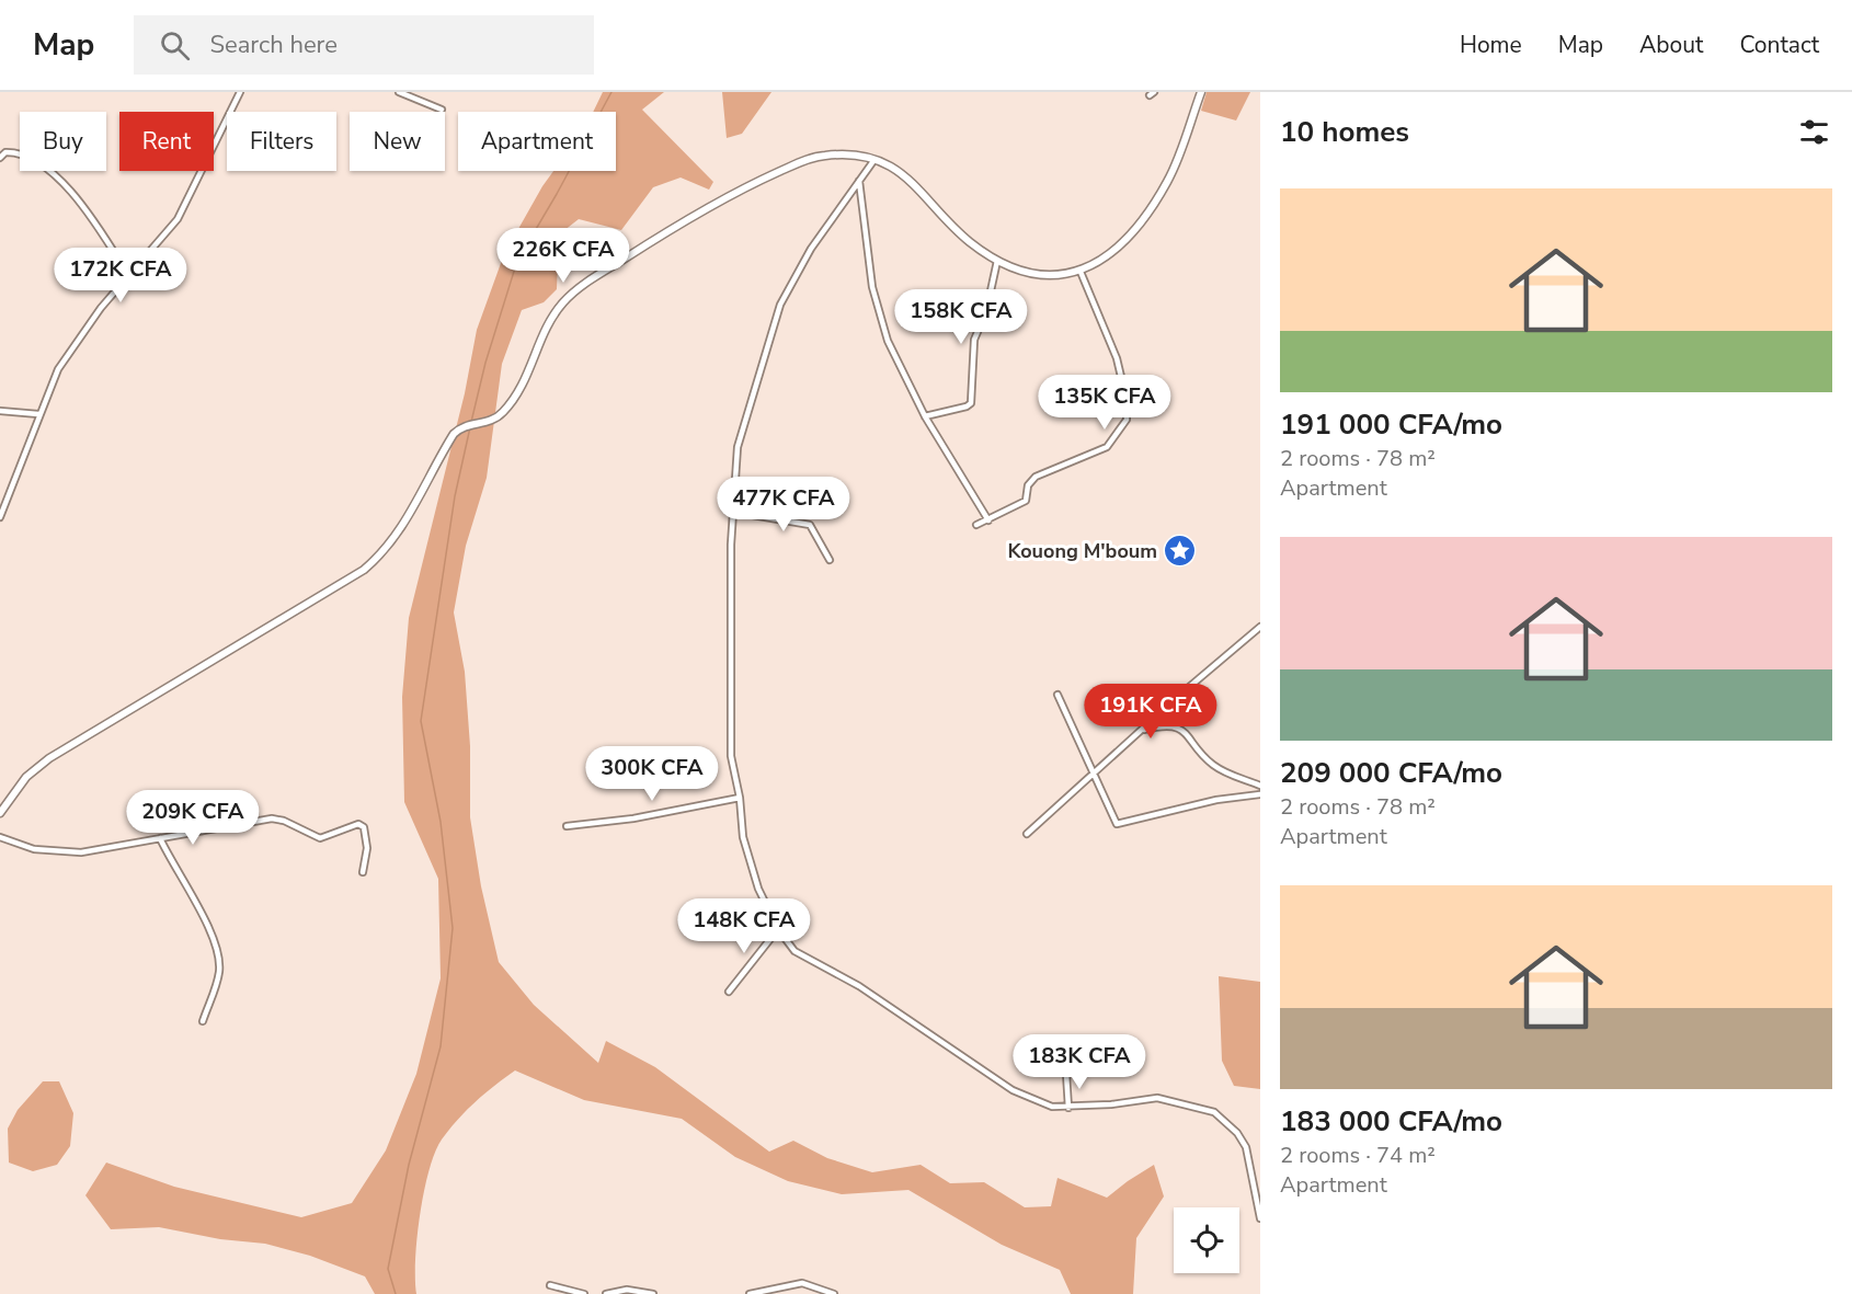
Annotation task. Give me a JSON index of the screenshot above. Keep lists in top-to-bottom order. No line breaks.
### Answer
{"places":{"place":["Kouong M'boum"]},"page":{"header":"Map","search":"Search here","nav":["Home","Map","About","Contact"],"heading":"10 homes","chip":["Buy","Rent","Filters","New","Apartment"],"list":[{"name":"191 000 CFA/mo","note":"2 rooms · 78 m² · Apartment"},{"name":"209 000 CFA/mo","note":"2 rooms · 78 m² · Apartment"},{"name":"183 000 CFA/mo","note":"2 rooms · 74 m² · Apartment"}],"price":["226K CFA","172K CFA","158K CFA","135K CFA","477K CFA","191K CFA","300K CFA","209K CFA","148K CFA","183K CFA"]}}
